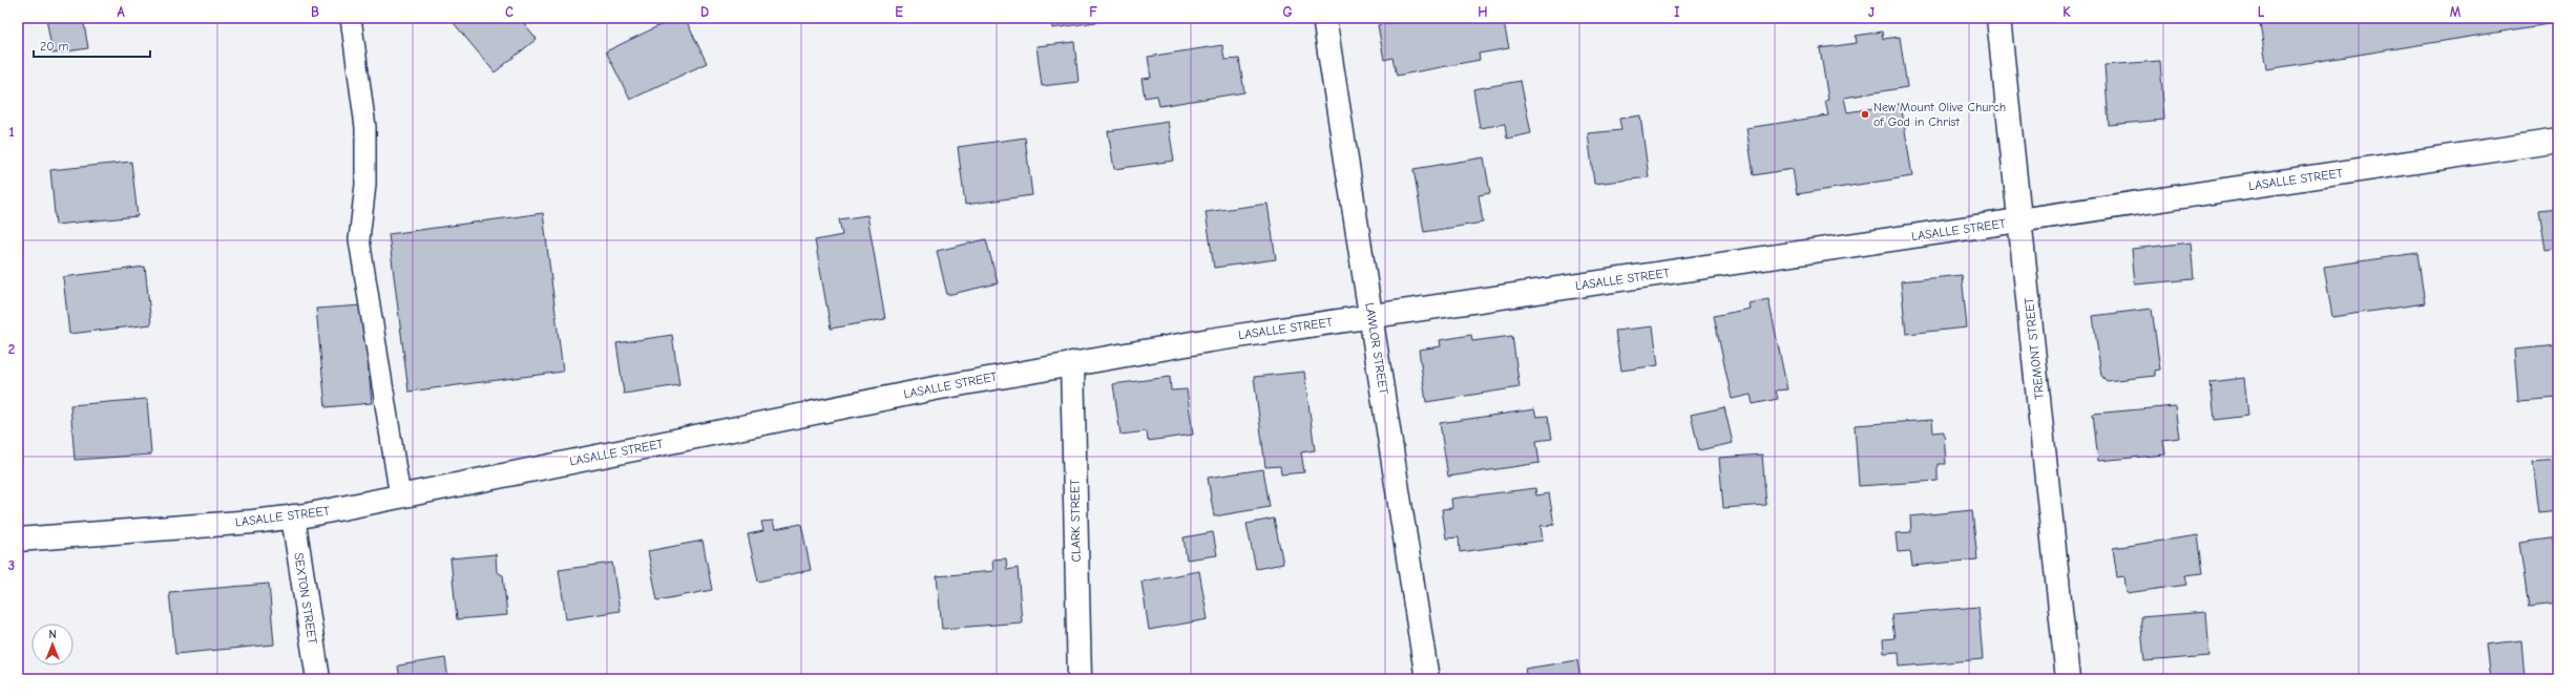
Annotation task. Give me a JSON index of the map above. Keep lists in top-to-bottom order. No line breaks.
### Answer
{"streets":{"street":["LASALLE STREET","LAWLOR STREET","TREMONT STREET","CLARK STREET","SEXTON STREET"]},"crossings":[["LASALLE STREET","LAWLOR STREET"],["LASALLE STREET","TREMONT STREET"],["LASALLE STREET","CLARK STREET"],["LASALLE STREET","SEXTON STREET"]],"places":["New Mount Olive Church of God in Christ"],"scale_bar":"20 m","north":"top","grid":{"columns":["A","B","C","D","E","F","G","H","I","J","K","L","M"],"rows":["1","2","3"]}}
